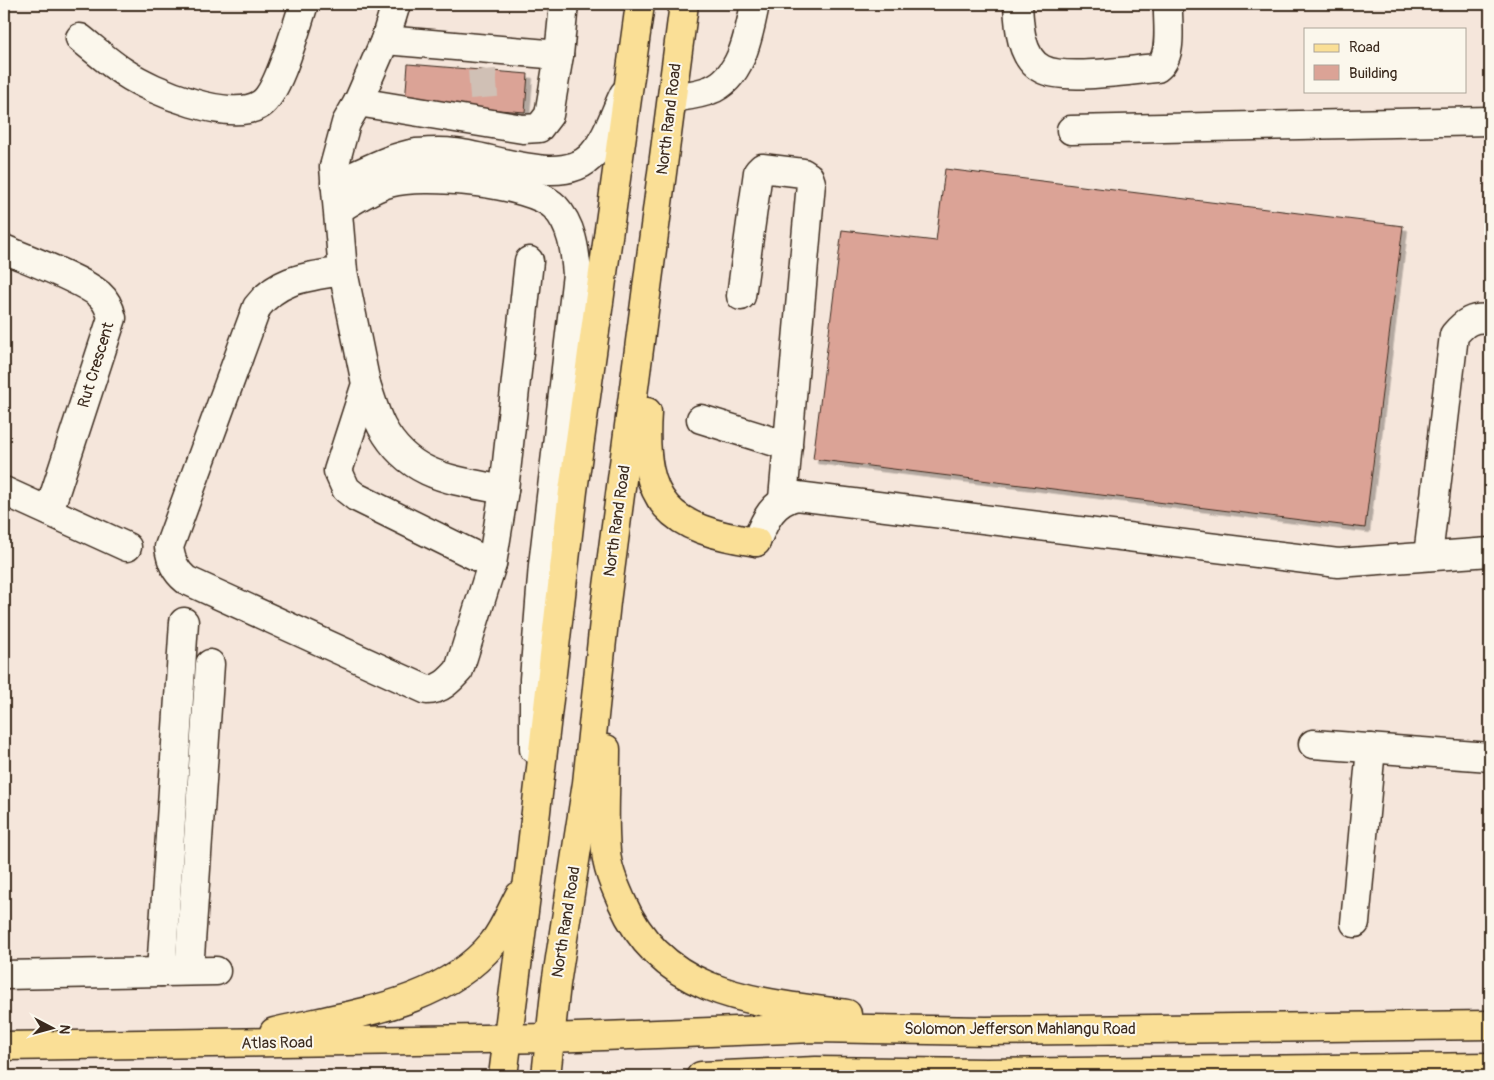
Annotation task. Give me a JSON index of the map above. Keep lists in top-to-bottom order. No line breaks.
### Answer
{"streets":{"main road":["North Rand Road","Solomon Jefferson Mahlangu Road","Atlas Road"],"street":["Rut Crescent"]},"crossings":[["North Rand Road","Solomon Jefferson Mahlangu Road"],["North Rand Road","Atlas Road"],["Solomon Jefferson Mahlangu Road","Atlas Road"]],"legend":["Road","Building"],"north":"right"}
